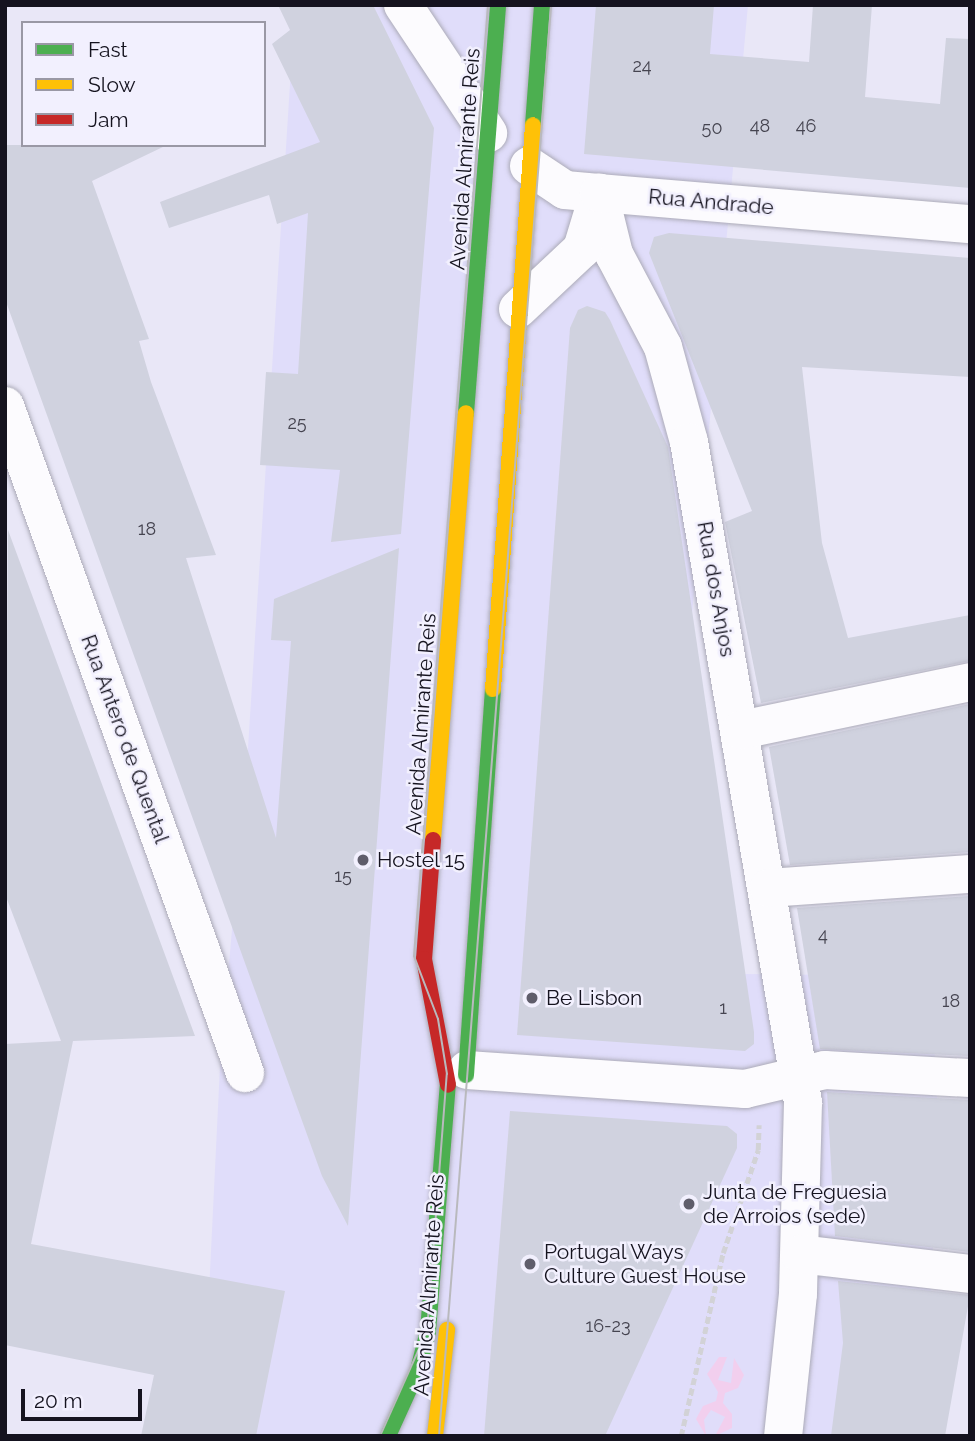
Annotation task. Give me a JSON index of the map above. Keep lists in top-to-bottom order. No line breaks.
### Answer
{"streets":{"main road":["Avenida Almirante Reis"],"street":["Rua Andrade","Rua dos Anjos","Rua Antero de Quental"]},"crossings":[["Rua Andrade","Rua dos Anjos"]],"places":["Hostel 15","Be Lisbon","Junta de Freguesia de Arroios (sede)","Portugal Ways Culture Guest House"],"house_numbers":["24","48","46","50","25","18","15","4","18","1","16-23"],"legend":["Fast","Slow","Jam"],"scale_bar":"20 m"}
